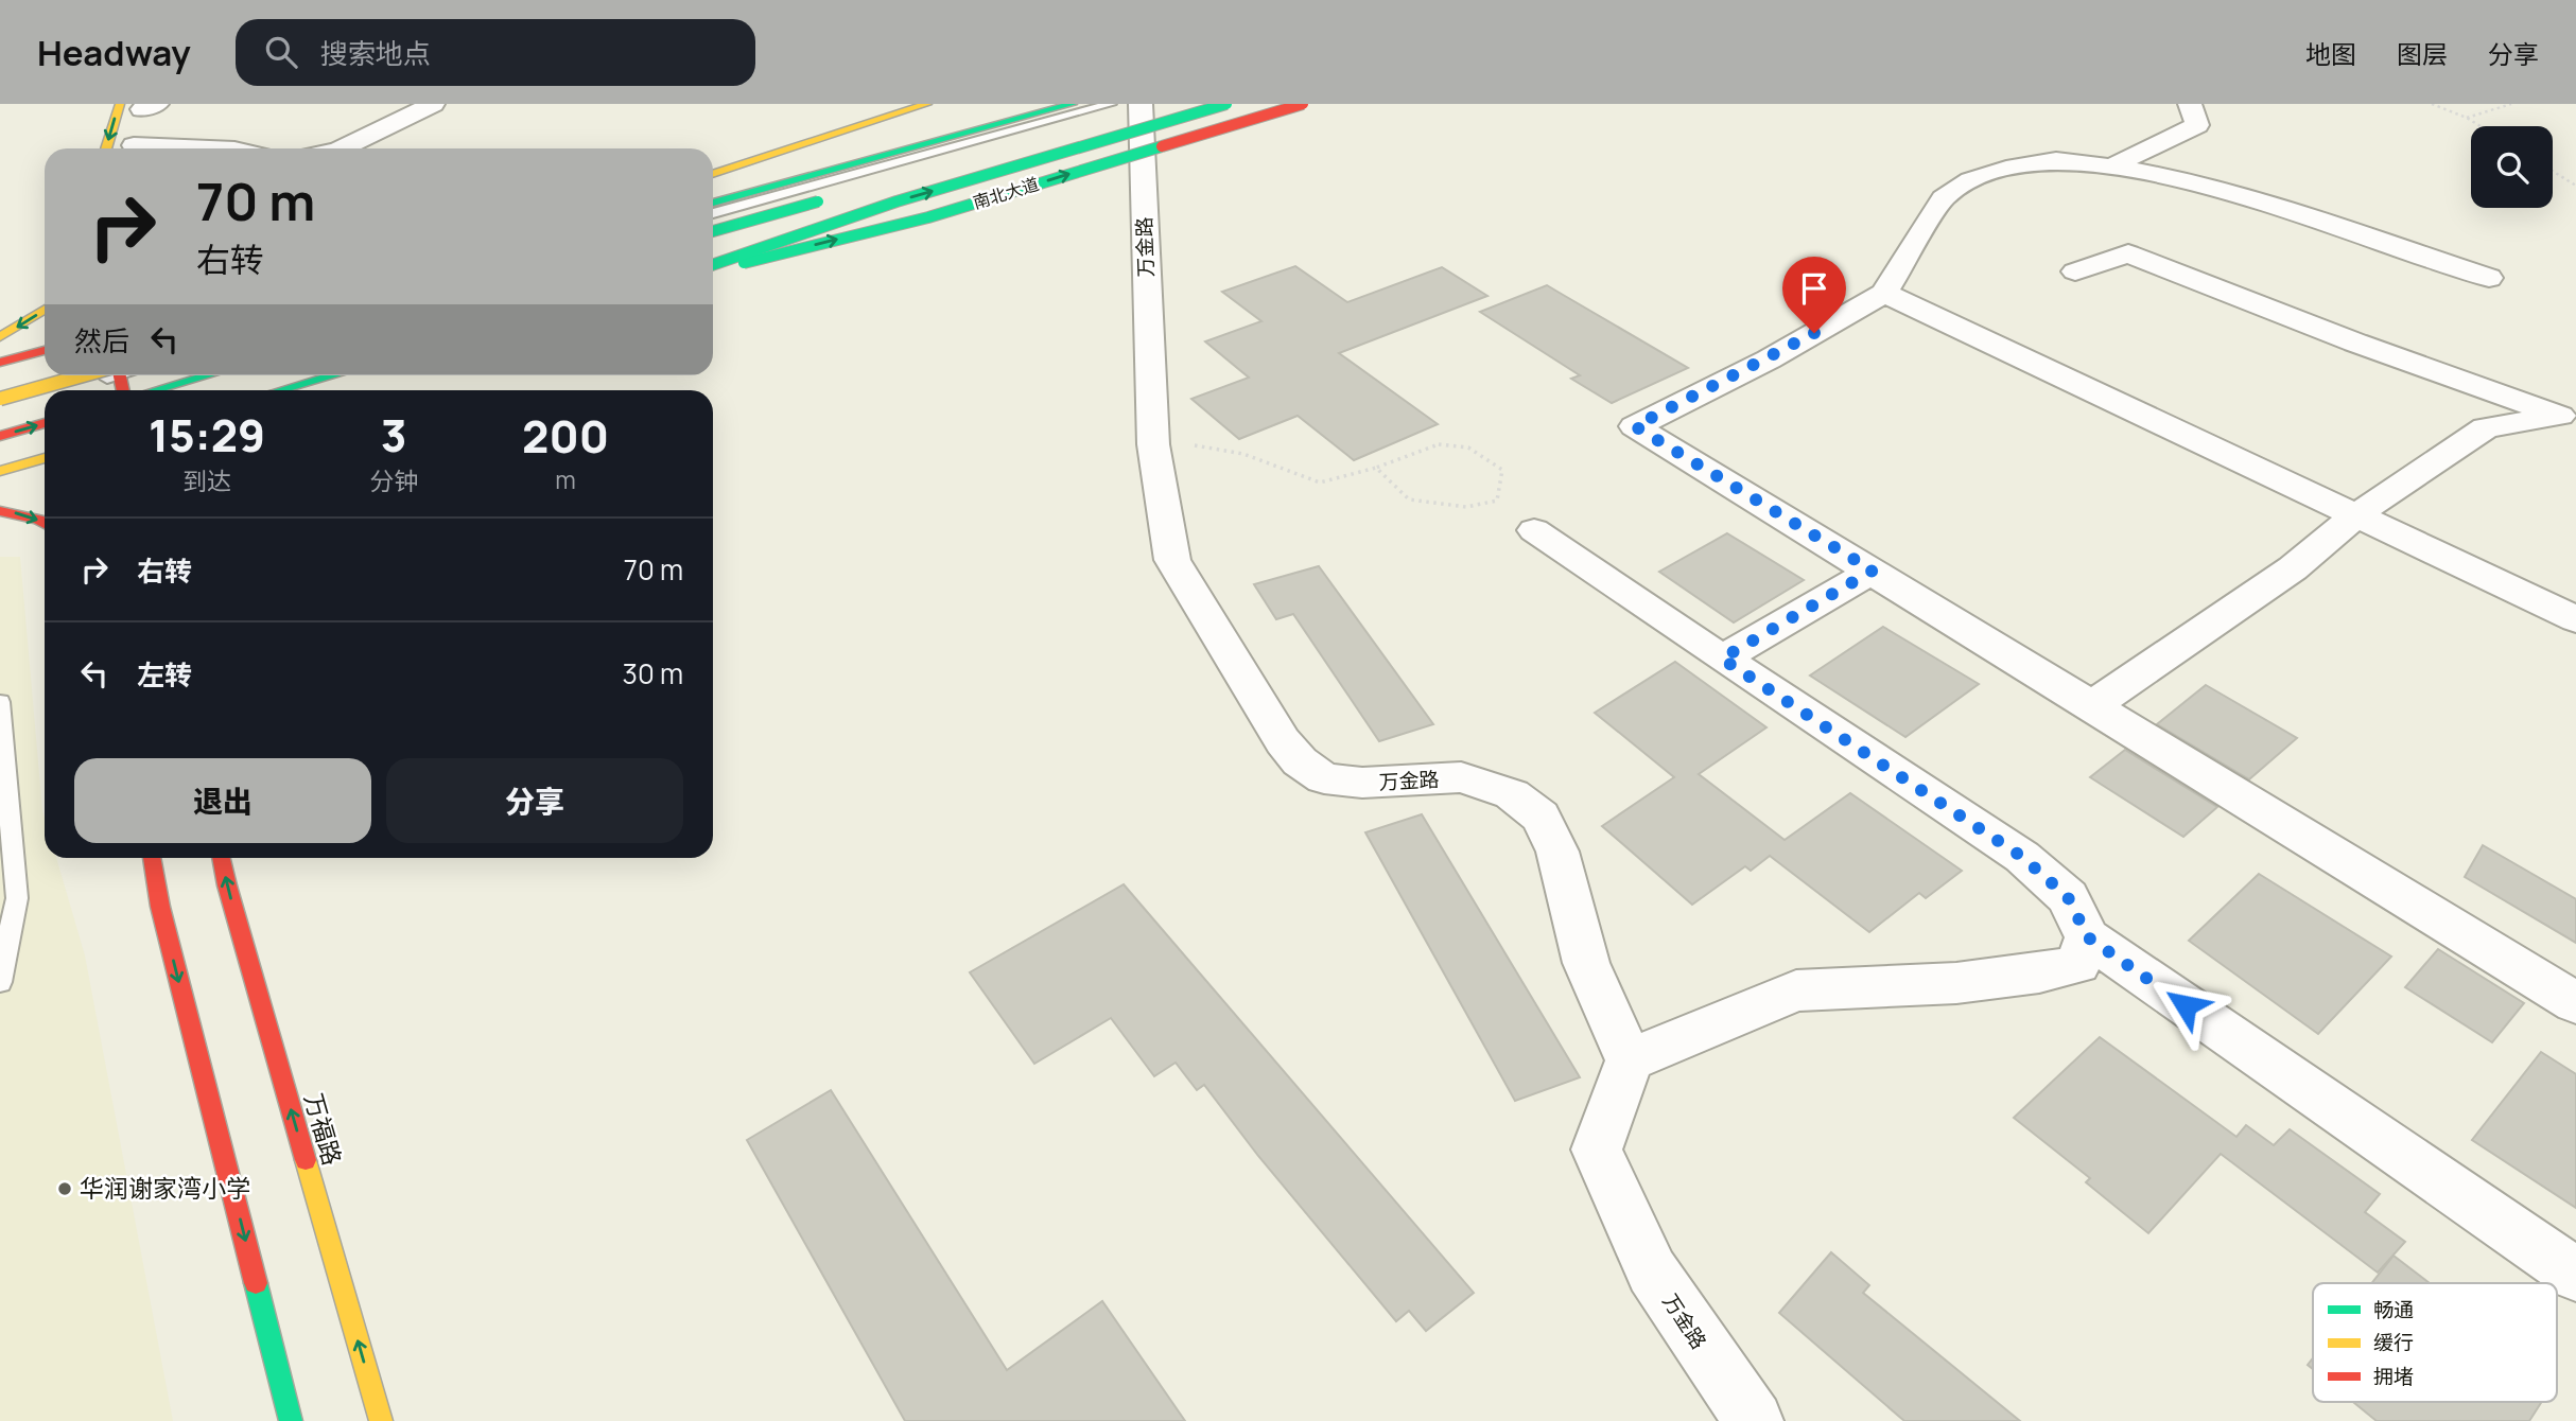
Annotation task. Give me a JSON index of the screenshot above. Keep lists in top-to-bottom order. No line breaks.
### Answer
{"streets":{"main road":["南北大道","万福路"],"street":["万金路"]},"places":["华润谢家湾小学"],"legend":["畅通","缓行","拥堵"],"page":{"header":"Headway","search":"搜索地点","nav":["地图","图层","分享"],"turn":["70 m","右转"],"then":"然后","eta":["15:29","到达","3","分钟","200","m"],"list":[{"name":"右转","value":"70 m"},{"name":"左转","value":"30 m"}],"buttons":["退出","分享"]}}
